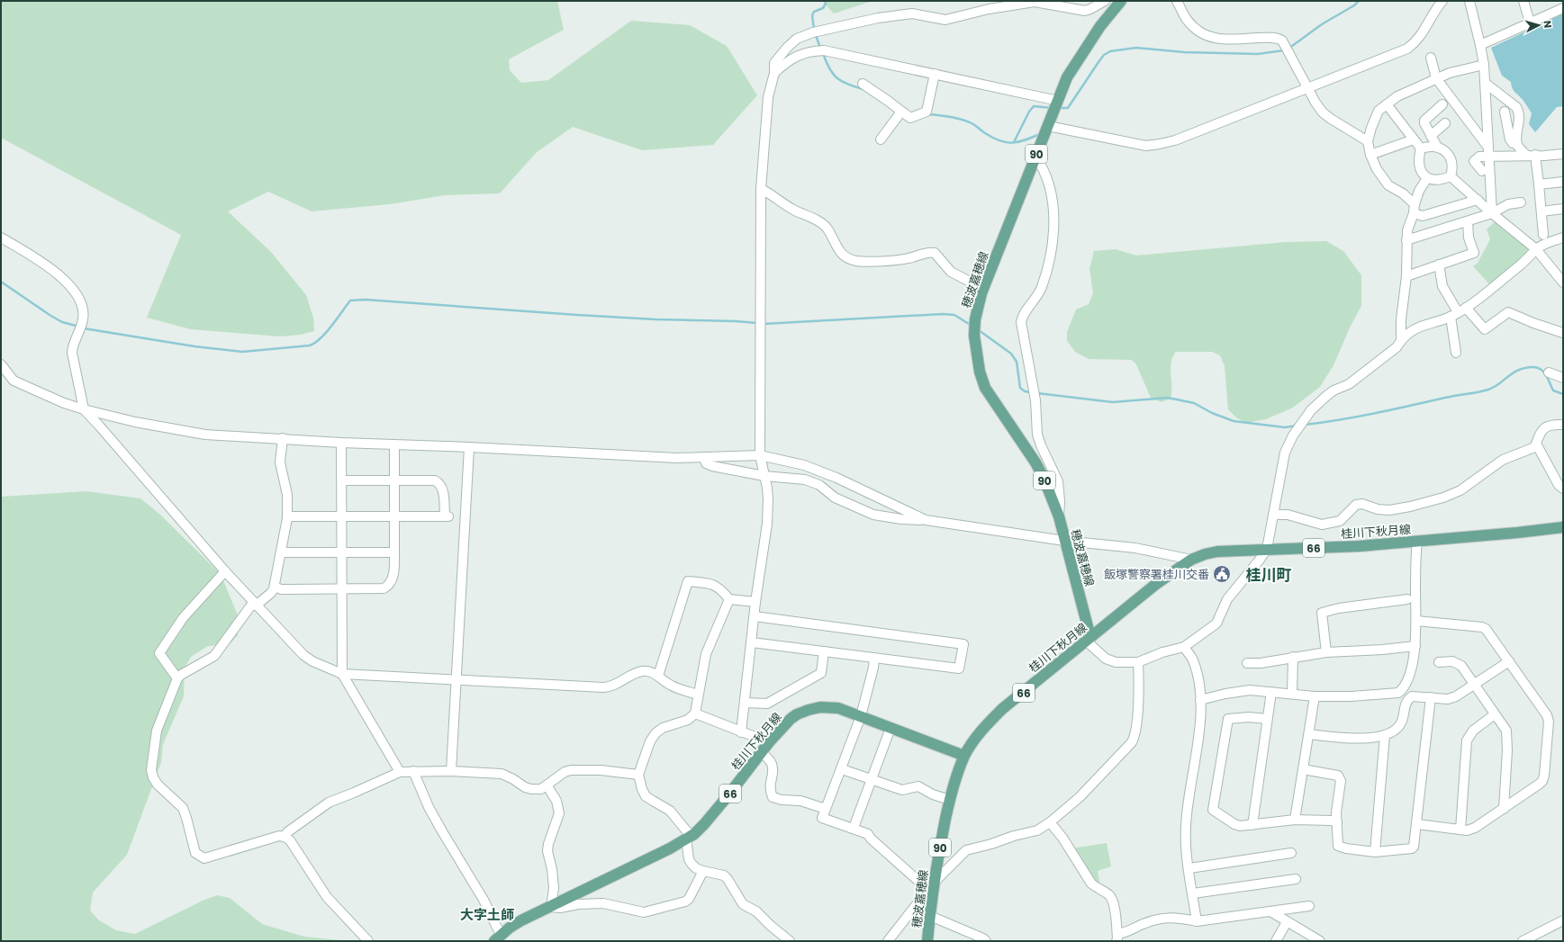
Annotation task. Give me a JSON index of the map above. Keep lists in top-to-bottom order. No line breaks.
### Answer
{"streets":{"main road":["90","穂波嘉穂線","桂川下秋月線","66"]},"crossings":[["穂波嘉穂線","桂川下秋月線"]],"districts":["桂川町","大字土師"],"places":{"public building":["飯塚警察署桂川交番"]},"north":"right"}
